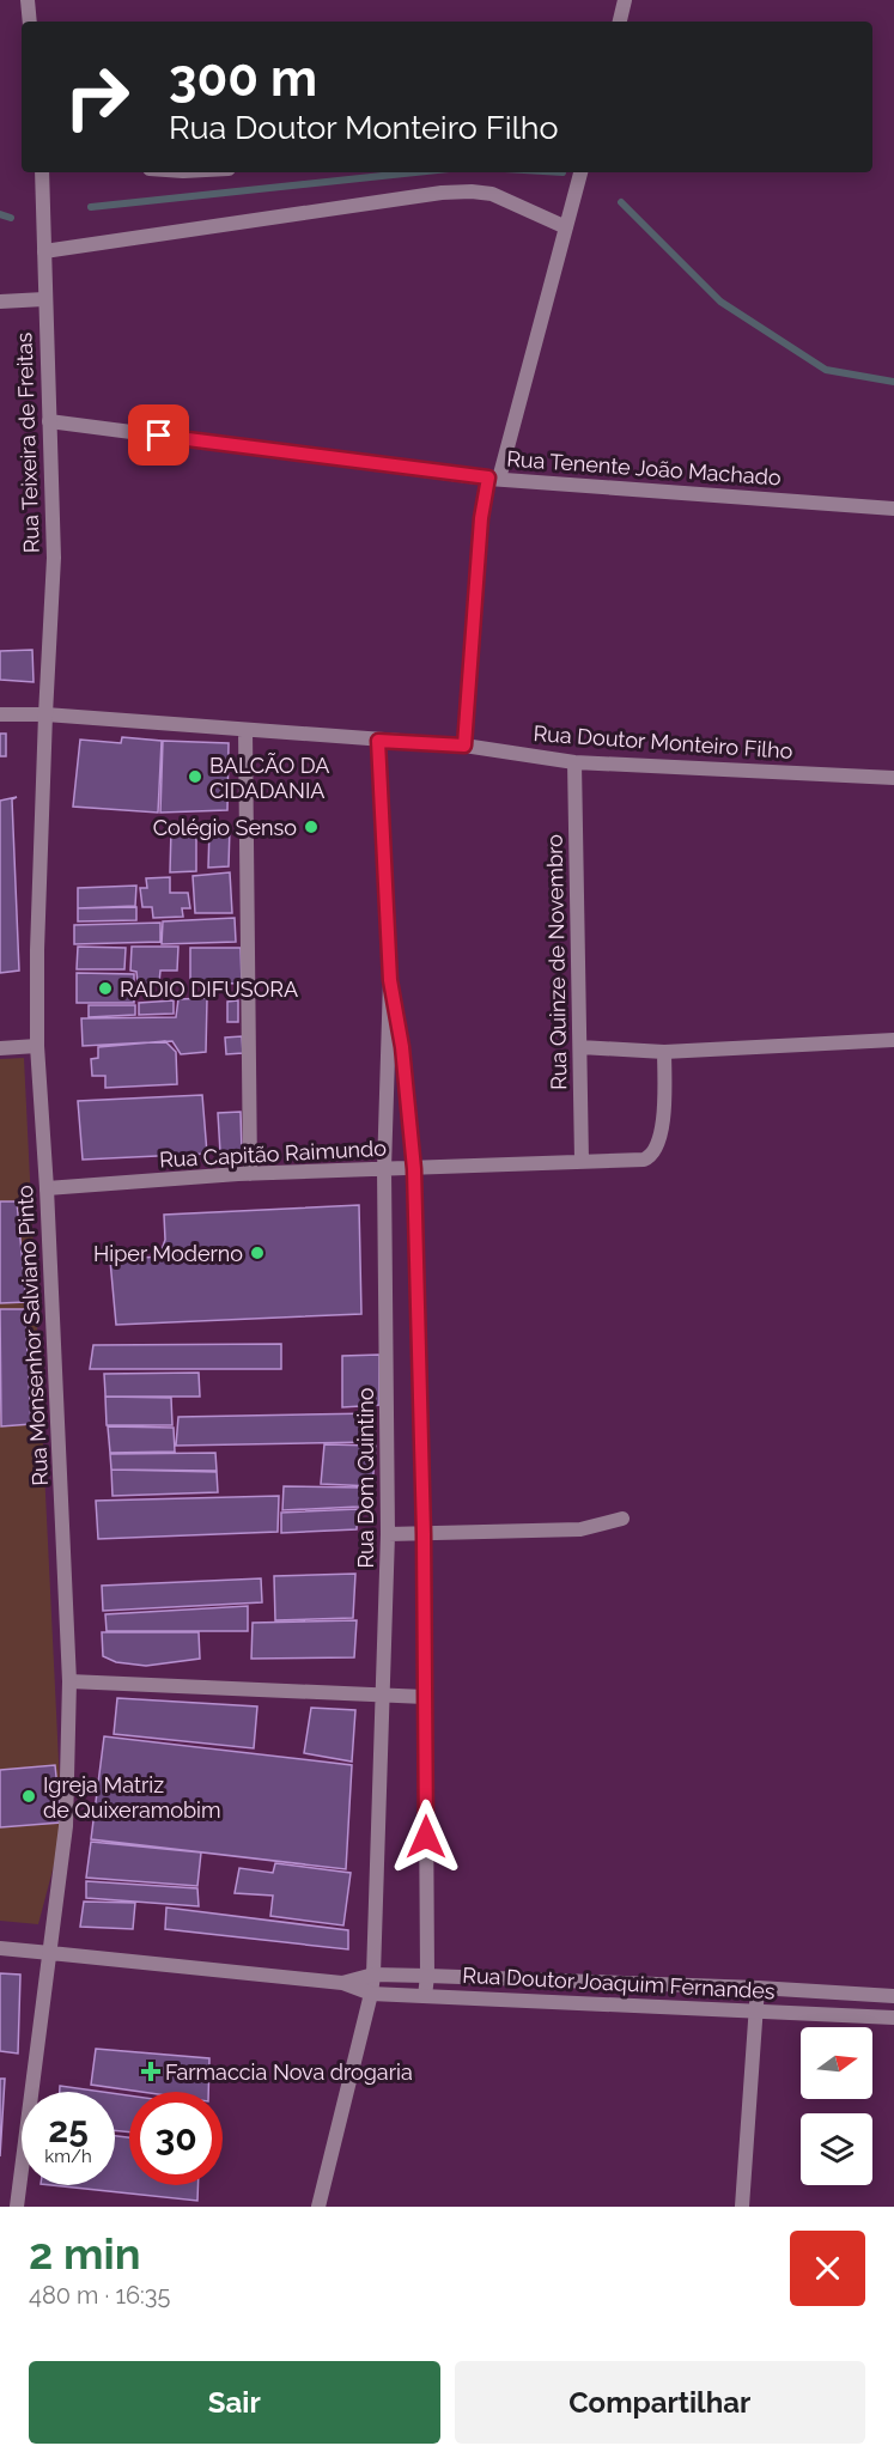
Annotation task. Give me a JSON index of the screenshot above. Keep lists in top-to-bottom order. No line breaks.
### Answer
{"streets":{"street":["Rua Teixeira de Freitas","Rua Tenente João Machado","Rua Doutor Monteiro Filho","Rua Quinze de Novembro","Rua Capitão Raimundo","Rua Monsenhor Salviano Pinto","Rua Dom Quintino","Rua Doutor Joaquim Fernandes"]},"crossings":[["Rua Teixeira de Freitas","Rua Tenente João Machado"],["Rua Teixeira de Freitas","Rua Doutor Monteiro Filho"],["Rua Teixeira de Freitas","Rua Monsenhor Salviano Pinto"],["Rua Doutor Monteiro Filho","Rua Quinze de Novembro"],["Rua Doutor Monteiro Filho","Rua Monsenhor Salviano Pinto"],["Rua Doutor Monteiro Filho","Rua Dom Quintino"],["Rua Quinze de Novembro","Rua Capitão Raimundo"],["Rua Capitão Raimundo","Rua Monsenhor Salviano Pinto"],["Rua Capitão Raimundo","Rua Dom Quintino"],["Rua Monsenhor Salviano Pinto","Rua Doutor Joaquim Fernandes"],["Rua Dom Quintino","Rua Doutor Joaquim Fernandes"]],"places":{"other":["BALCÃO DA CIDADANIA","Colégio Senso","RADIO DIFUSORA","Hiper Moderno","Igreja Matriz de Quixeramobim"],"health":["Farmaccia Nova drogaria"]},"north":"right","page":{"turn":["300 m","Rua Doutor Monteiro Filho"],"speed":"25 km/h","limit":"30","heading":["2 min","480 m · 16:35"],"buttons":["Sair","Compartilhar"]}}
